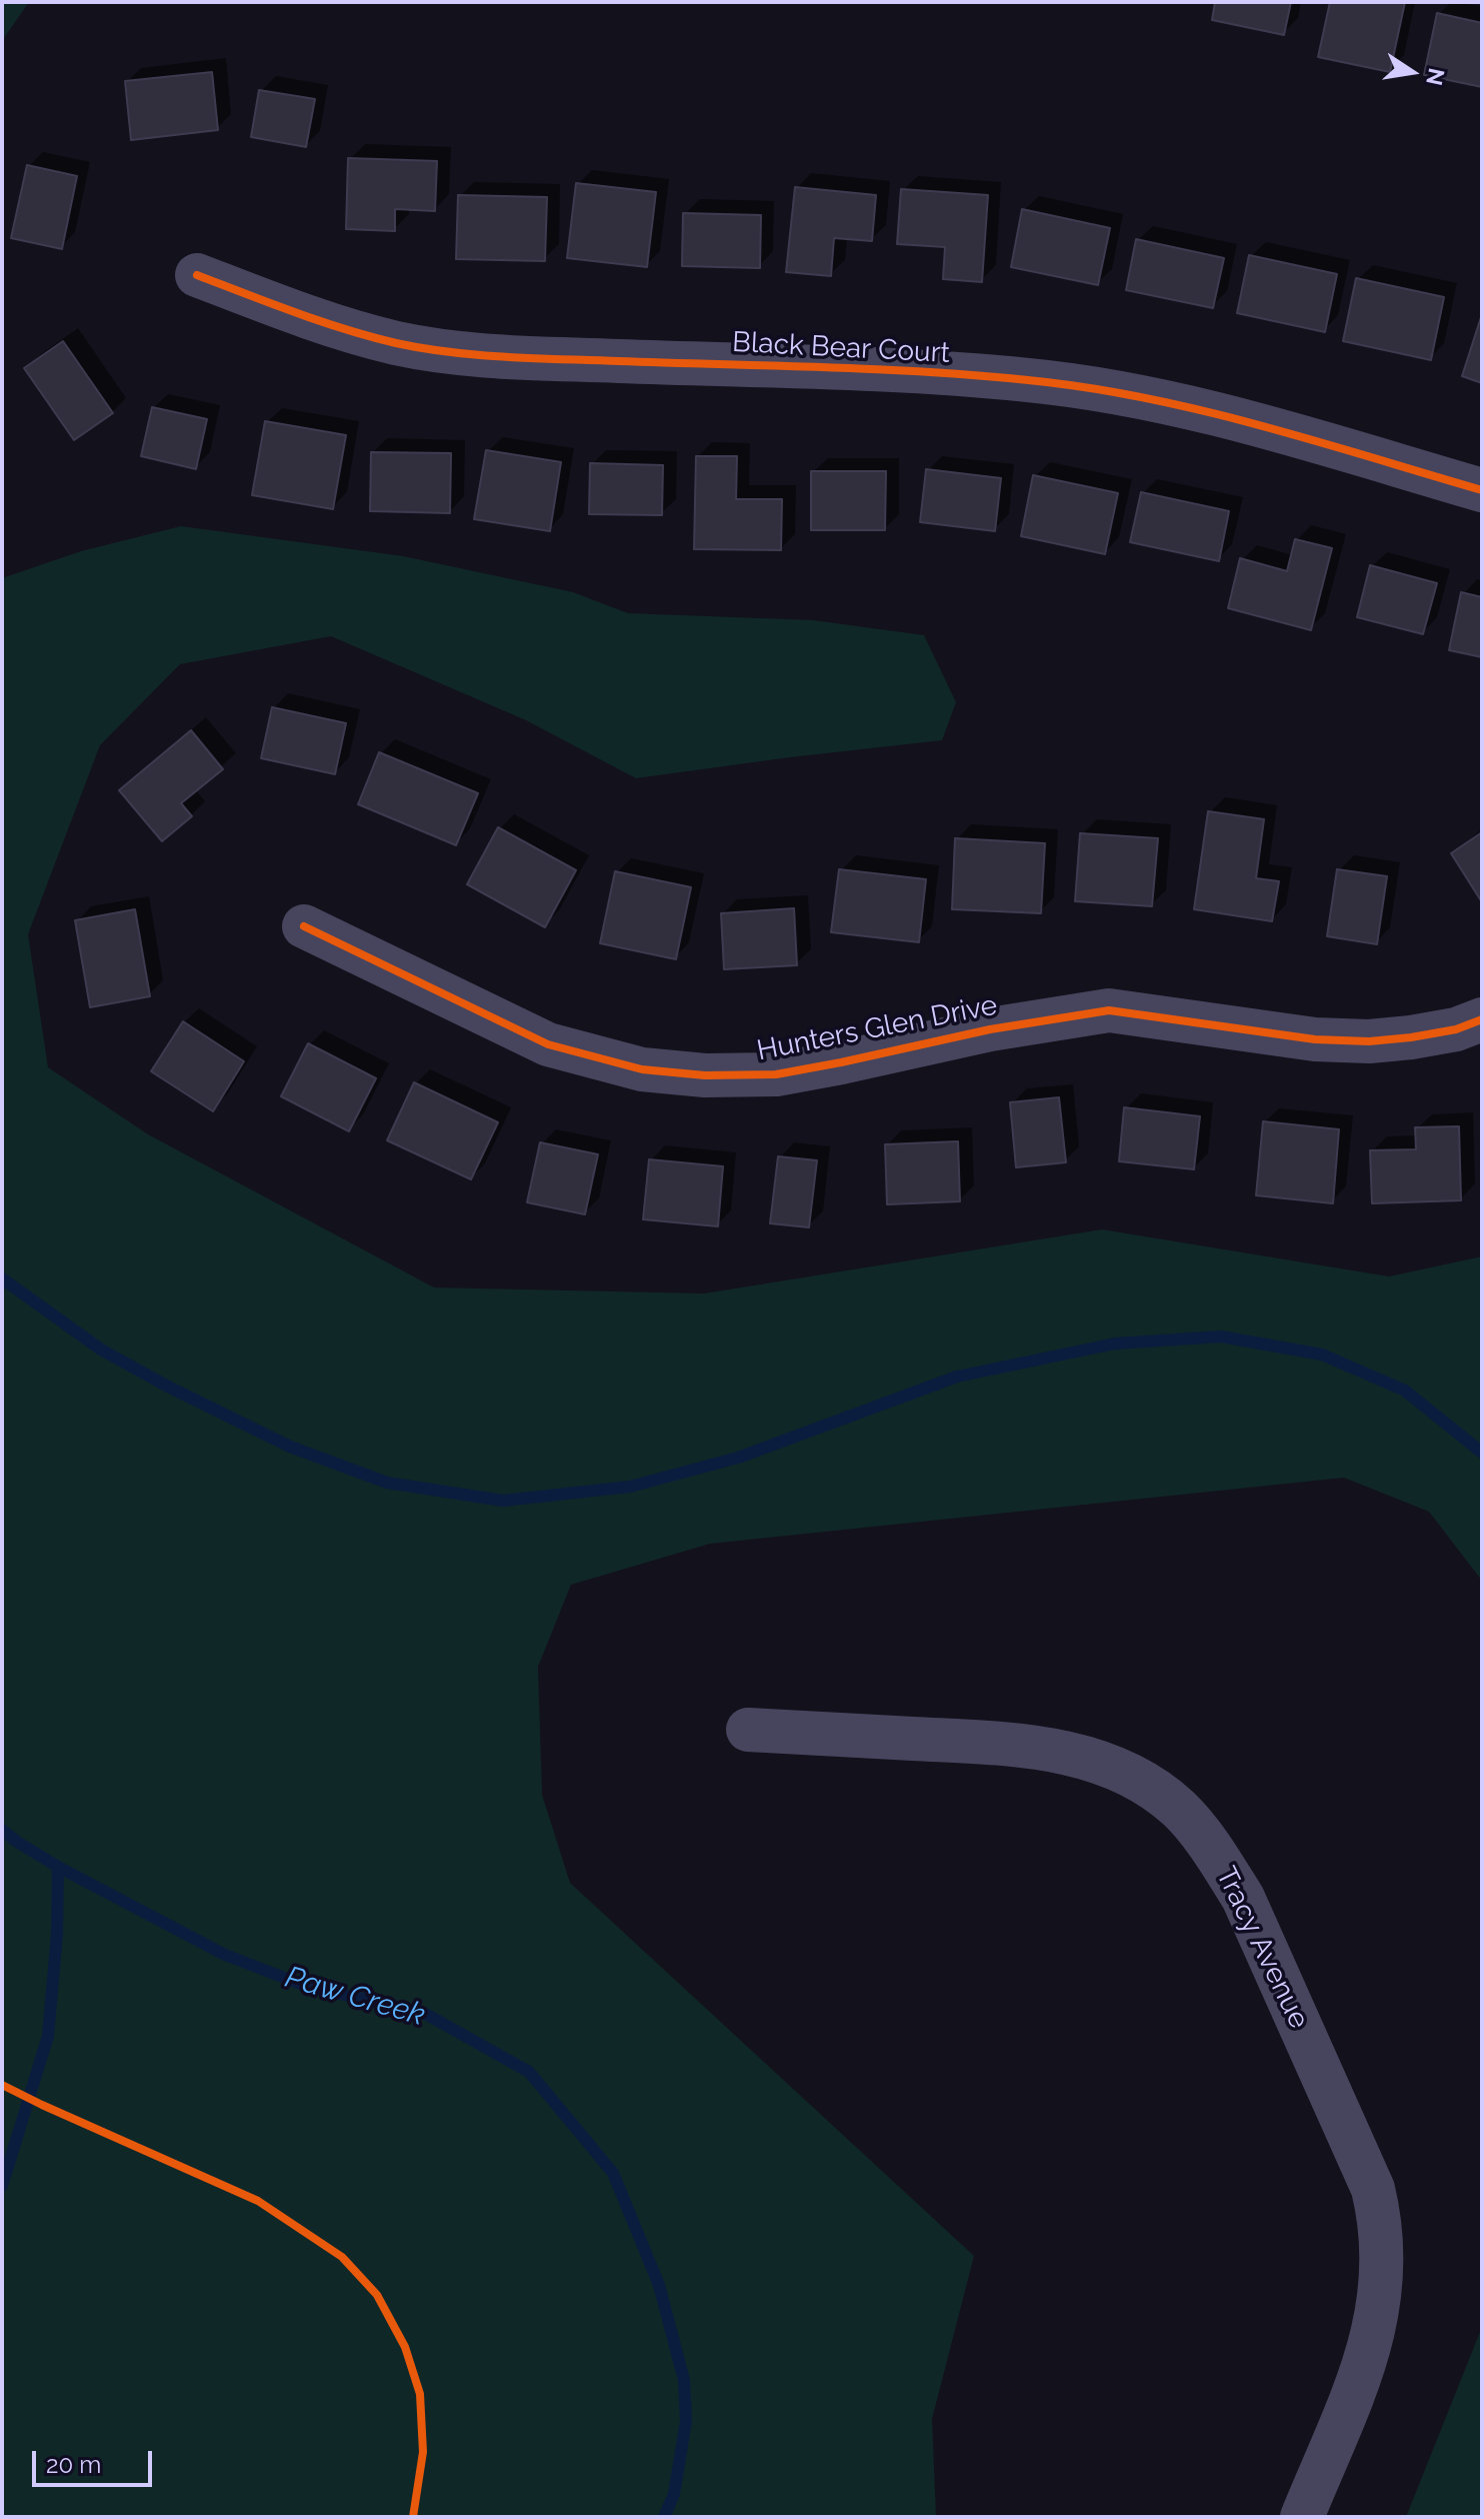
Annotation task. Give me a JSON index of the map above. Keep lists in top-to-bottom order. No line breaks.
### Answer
{"streets":{"street":["Black Bear Court","Hunters Glen Drive","Tracy Avenue"]},"water":["Paw Creek"],"scale_bar":"20 m","north":"right"}
